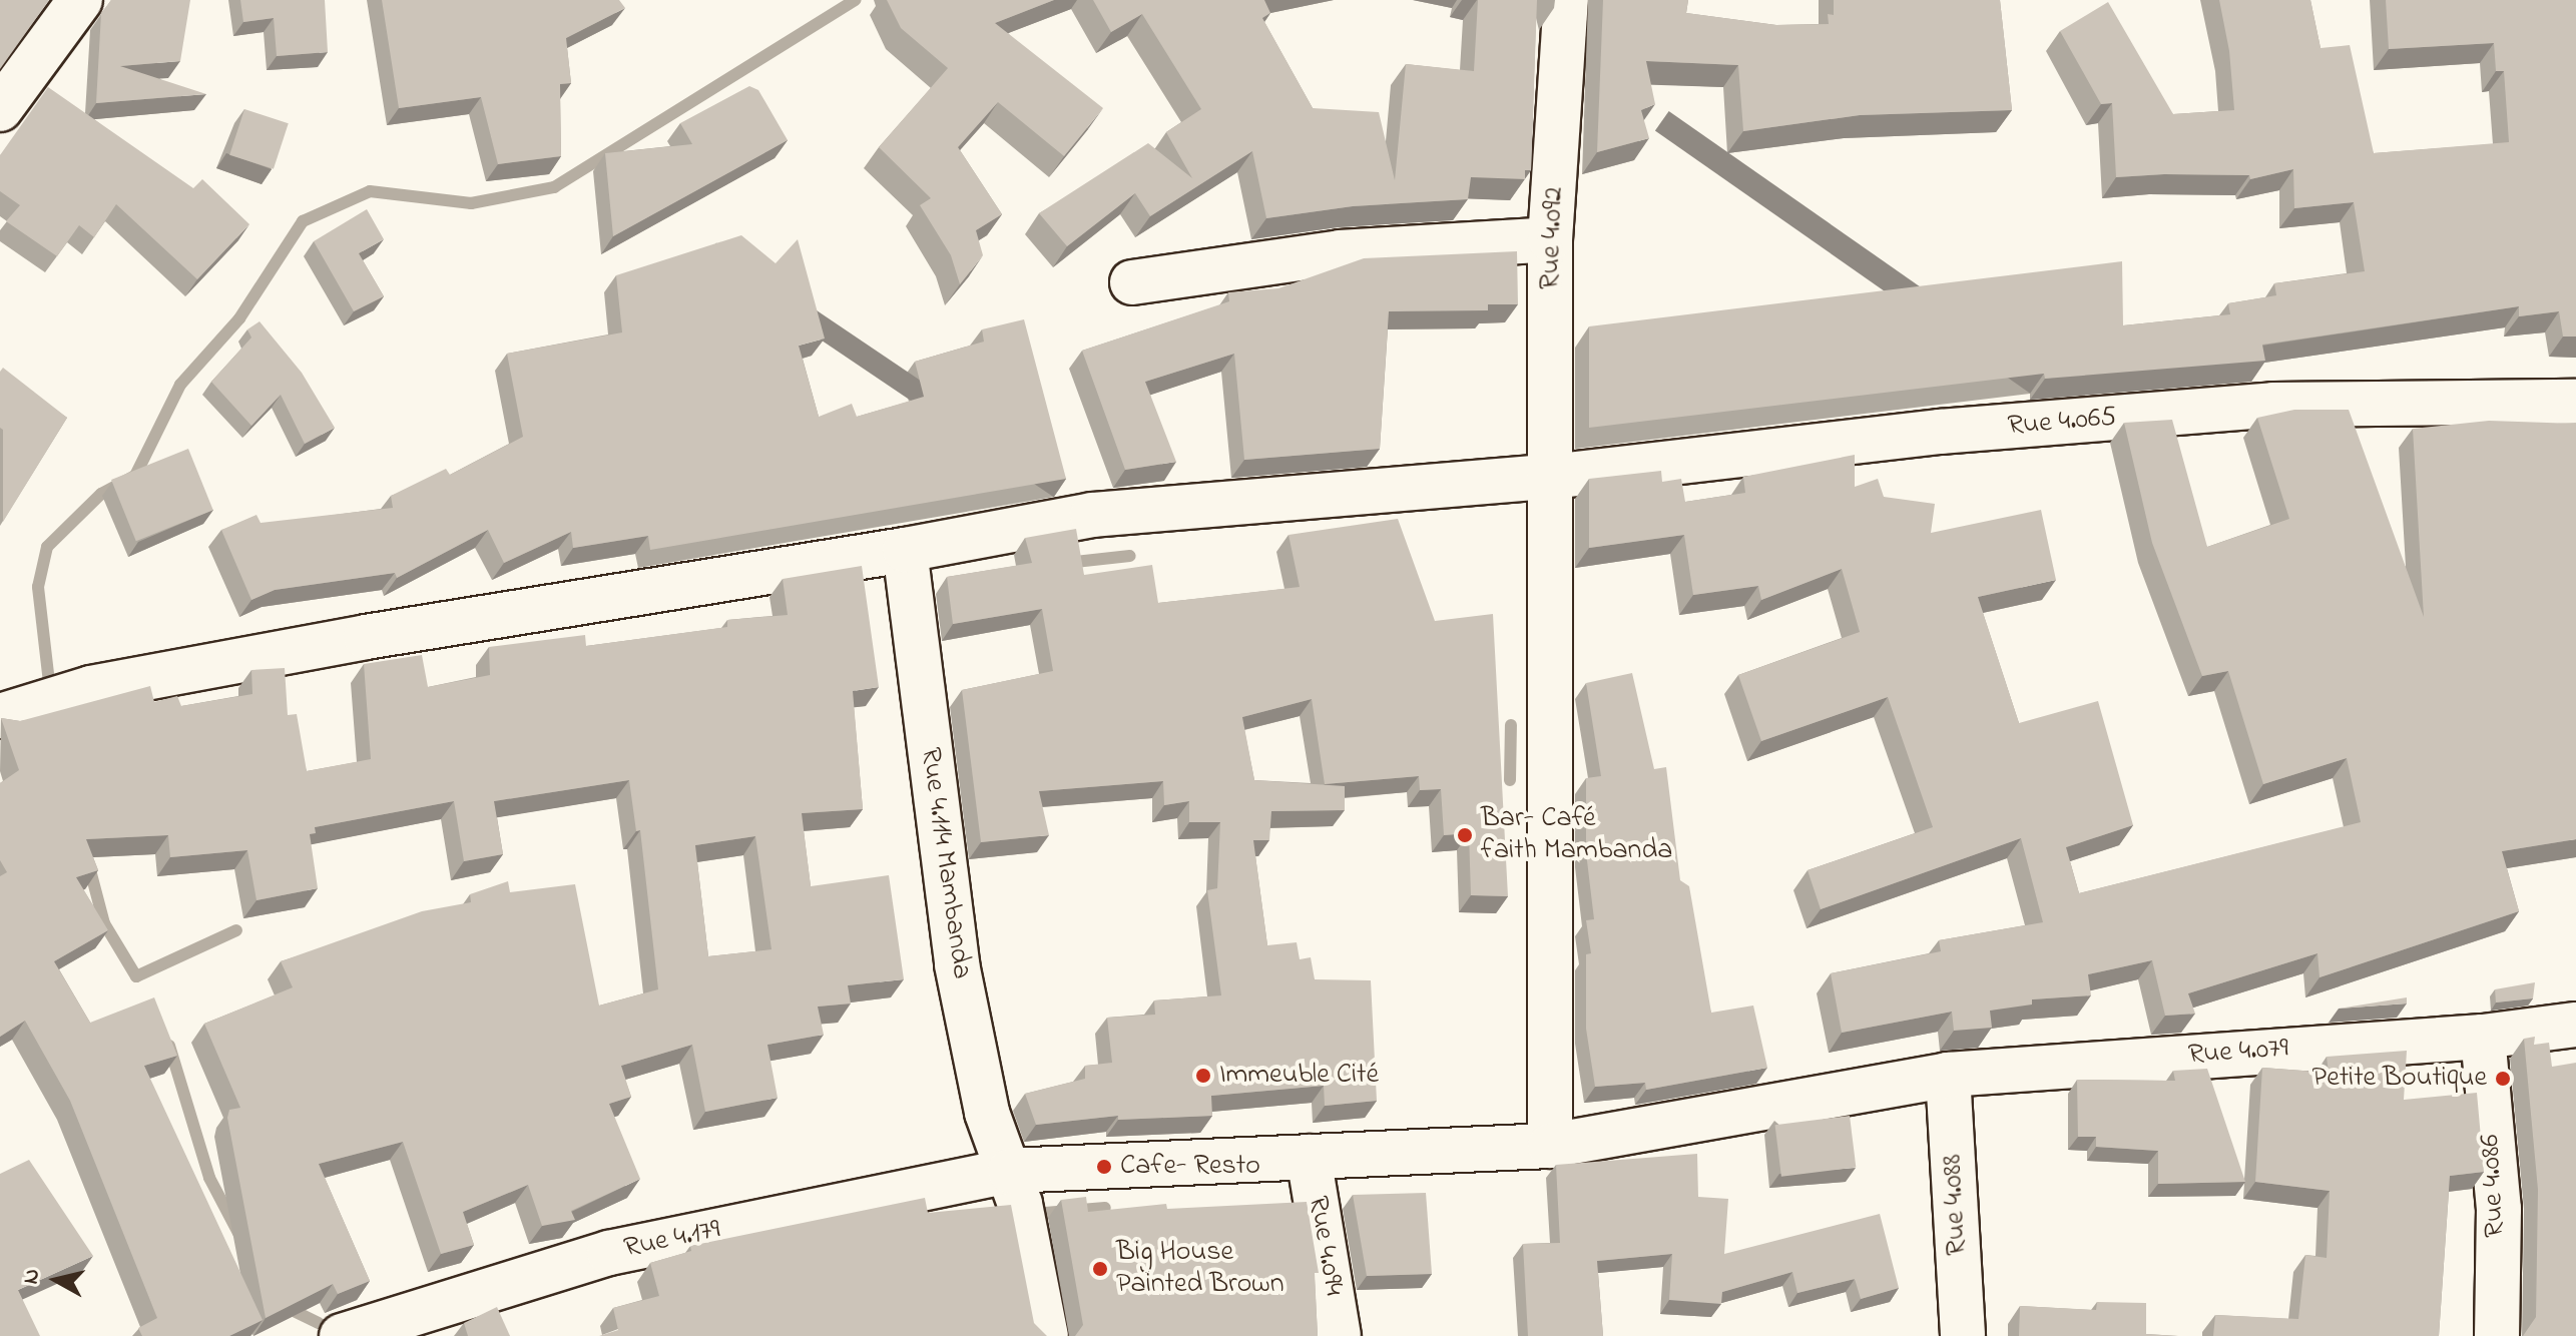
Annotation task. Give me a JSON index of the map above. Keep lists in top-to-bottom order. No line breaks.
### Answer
{"streets":{"street":["Rue 4.092","Rue 4.065","Rue 4.114 Mambanda","Rue 4.079","Rue 4.086","Rue 4.088","Rue 4.179","Rue 4.094"]},"crossings":[["Rue 4.092","Rue 4.065"],["Rue 4.092","Rue 4.079"],["Rue 4.092","Rue 4.179"],["Rue 4.065","Rue 4.114 Mambanda"],["Rue 4.114 Mambanda","Rue 4.179"],["Rue 4.079","Rue 4.086"],["Rue 4.079","Rue 4.088"],["Rue 4.079","Rue 4.179"],["Rue 4.179","Rue 4.094"]],"places":["Bar- Café faith Mambanda","Immeuble Cité","Petite Boutique","Cafe- Resto","Big House Painted Brown"],"north":"left"}
